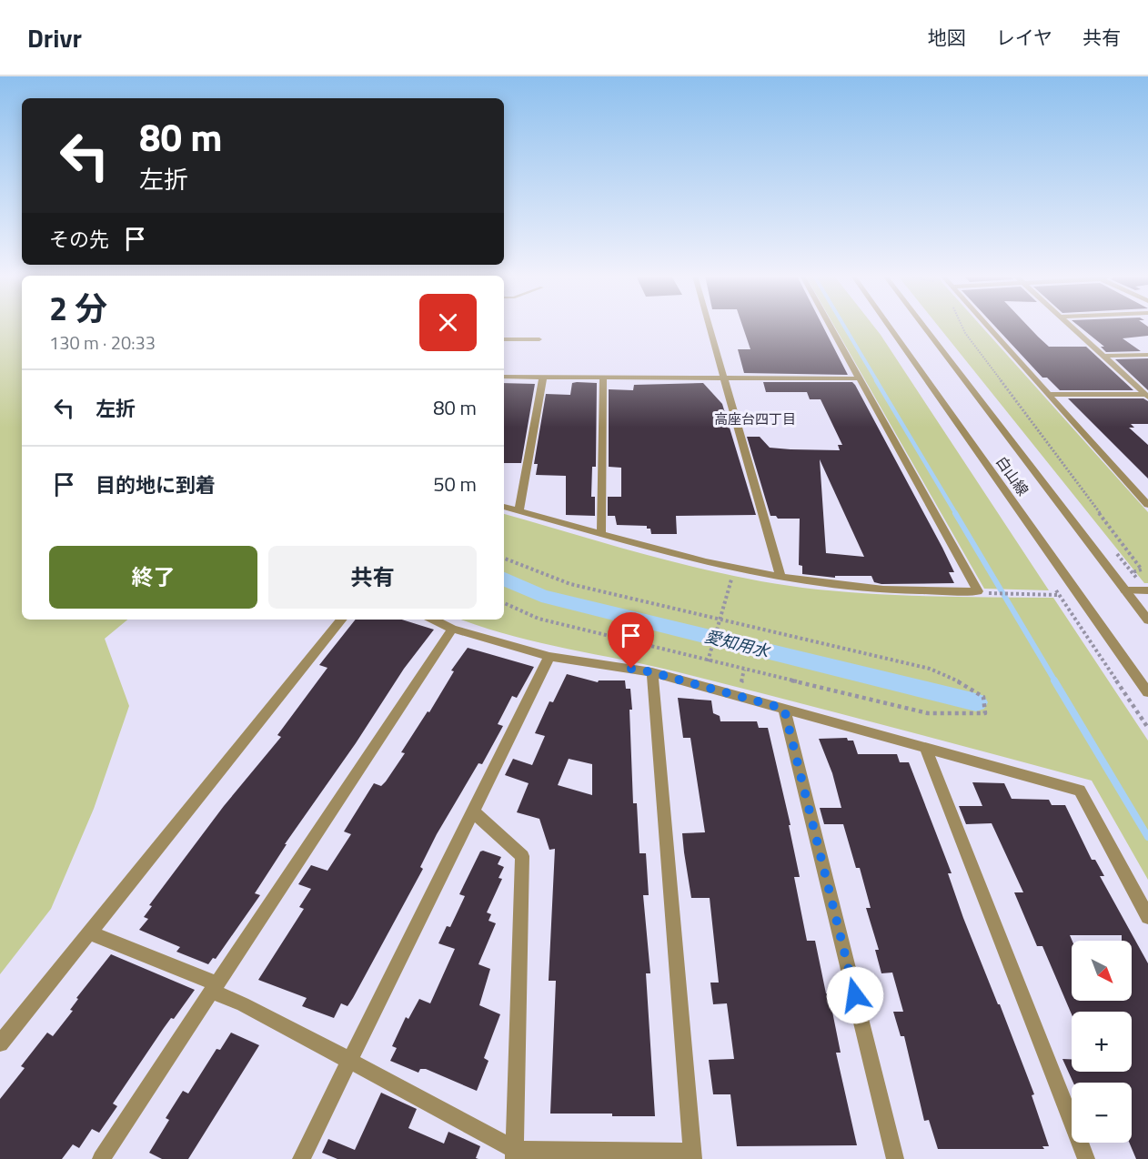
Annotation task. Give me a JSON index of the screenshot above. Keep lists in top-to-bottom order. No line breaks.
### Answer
{"streets":{"street":["白山線"]},"districts":["高座台四丁目"],"water":["愛知用水"],"north":"bottom right","page":{"header":"Drivr","nav":["地図","レイヤ","共有"],"turn":["80 m","左折"],"then":"その先","heading":["2 分","130 m · 20:33"],"list":[{"name":"左折","value":"80 m"},{"name":"目的地に到着","value":"50 m"}],"buttons":["終了","共有"],"map_buttons":["+","−"]}}
